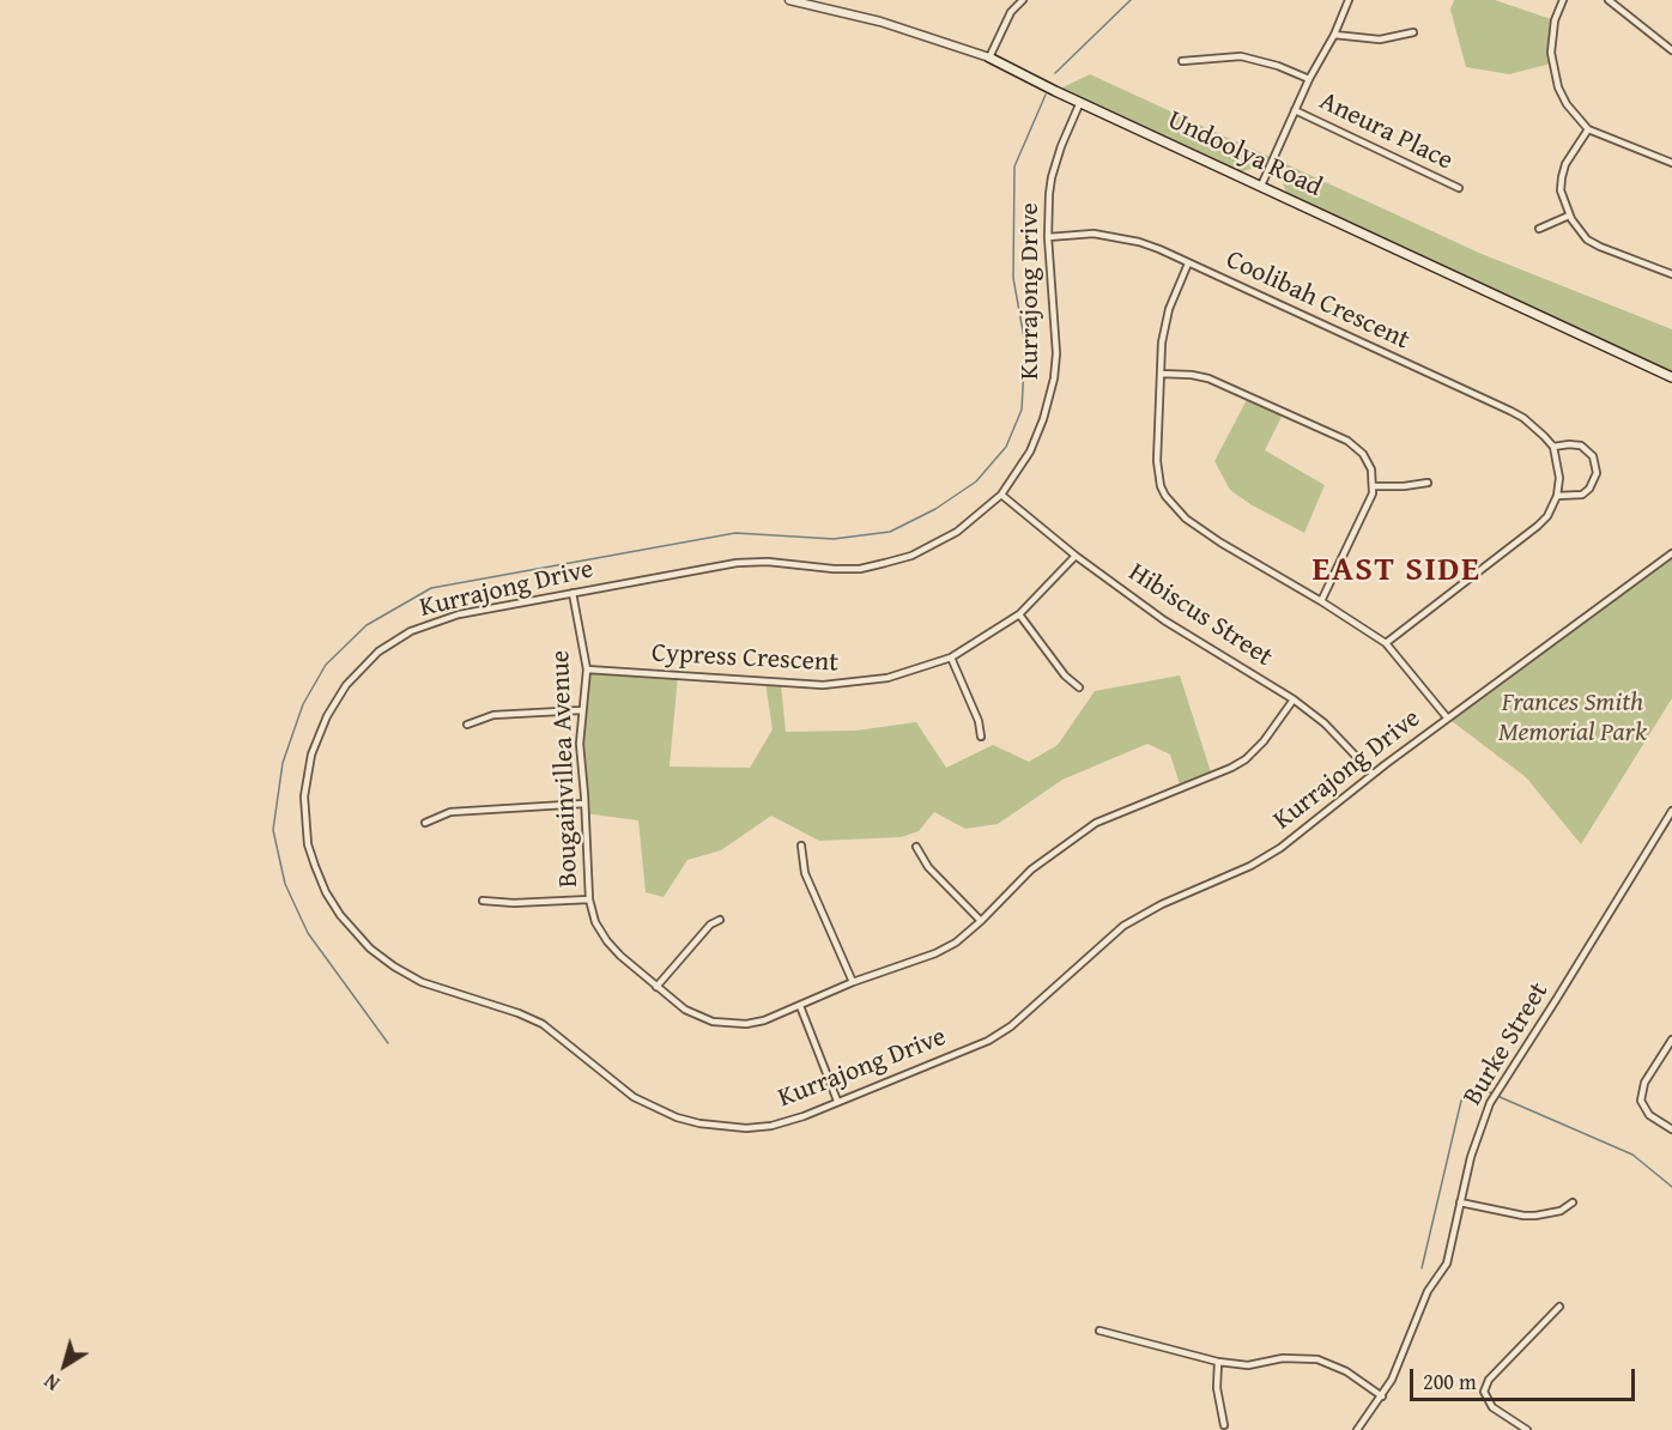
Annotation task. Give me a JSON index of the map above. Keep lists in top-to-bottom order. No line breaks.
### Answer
{"streets":{"main road":["Undoolya Road"],"street":["Aneura Place","Kurrajong Drive","Coolibah Crescent","Hibiscus Street","Cypress Crescent","Bougainvillea Avenue","Burke Street"]},"crossings":[["Undoolya Road","Kurrajong Drive"],["Kurrajong Drive","Coolibah Crescent"],["Kurrajong Drive","Hibiscus Street"],["Kurrajong Drive","Bougainvillea Avenue"],["Hibiscus Street","Cypress Crescent"],["Hibiscus Street","Bougainvillea Avenue"],["Cypress Crescent","Bougainvillea Avenue"]],"districts":["EAST SIDE"],"parks":["Frances Smith Memorial Park"],"scale_bar":"200 m","north":"bottom left"}
